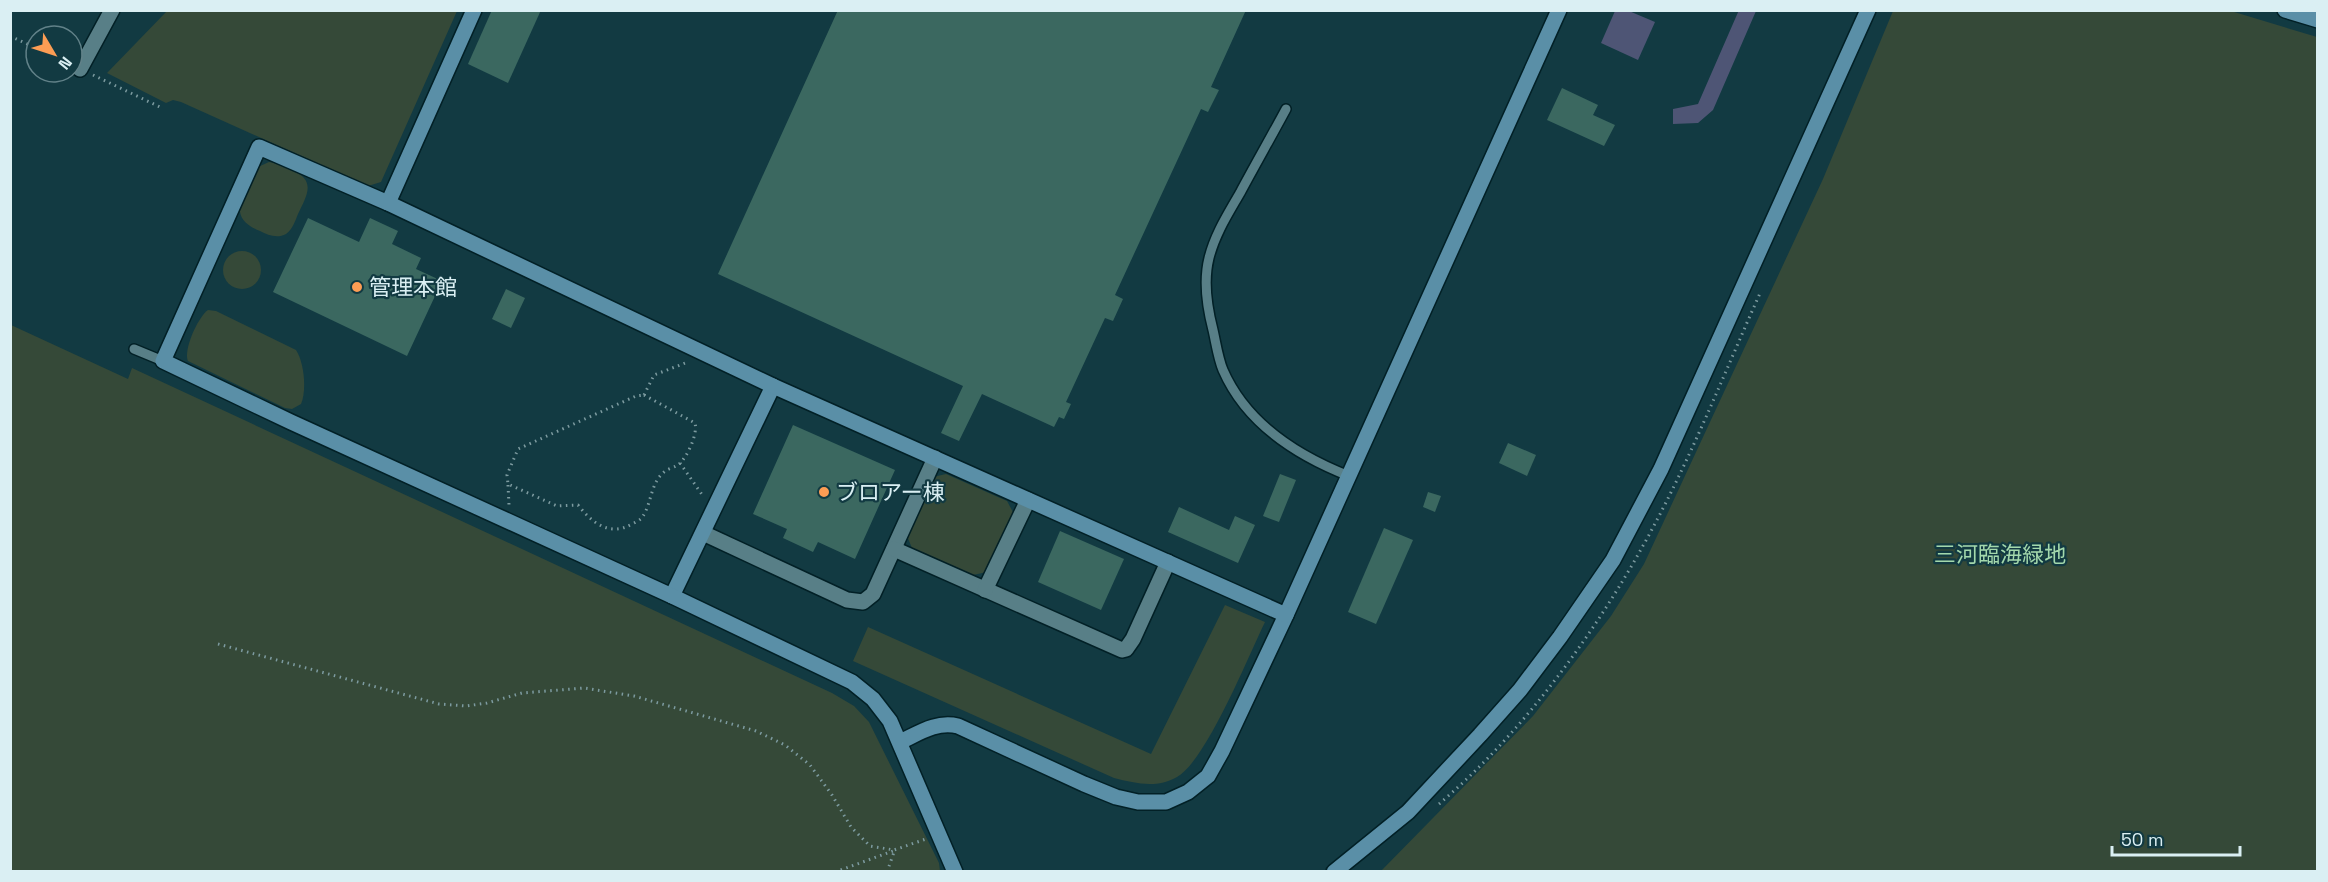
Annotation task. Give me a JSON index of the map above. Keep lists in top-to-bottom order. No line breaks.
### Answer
{"parks":["三河臨海緑地"],"places":["管理本館","ブロアー棟"],"scale_bar":"50 m","north":"bottom right"}
